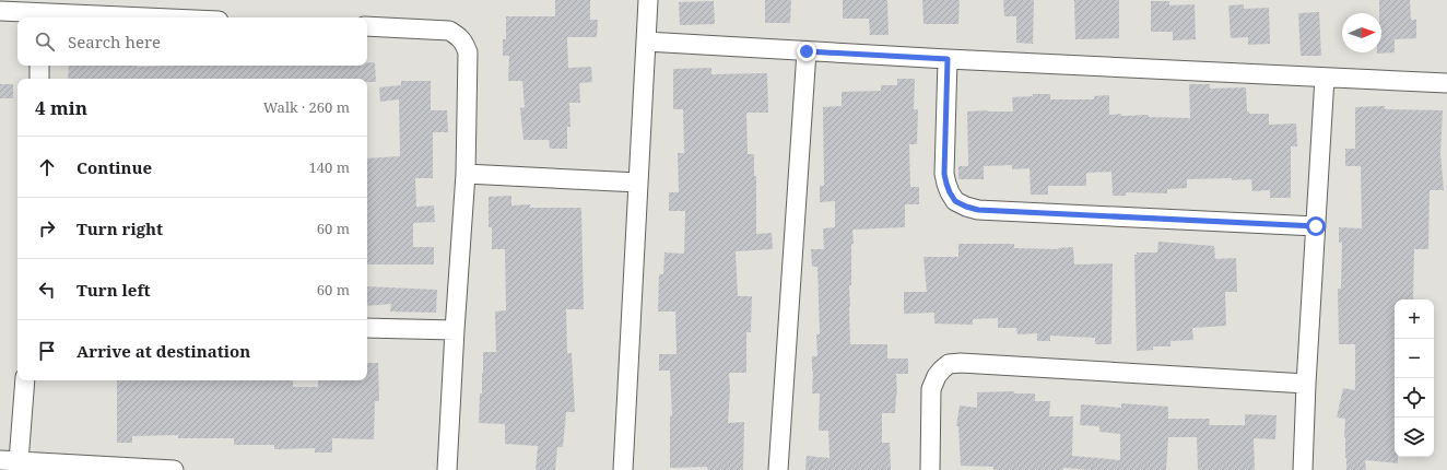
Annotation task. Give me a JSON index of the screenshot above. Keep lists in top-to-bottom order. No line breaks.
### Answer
{"north":"right","page":{"search":"Search here","heading":["4 min","Walk · 260 m"],"list":[["Continue","140 m"],["Turn right","60 m"],["Turn left","60 m"],"Arrive at destination"],"map_buttons":["+","−"]}}
